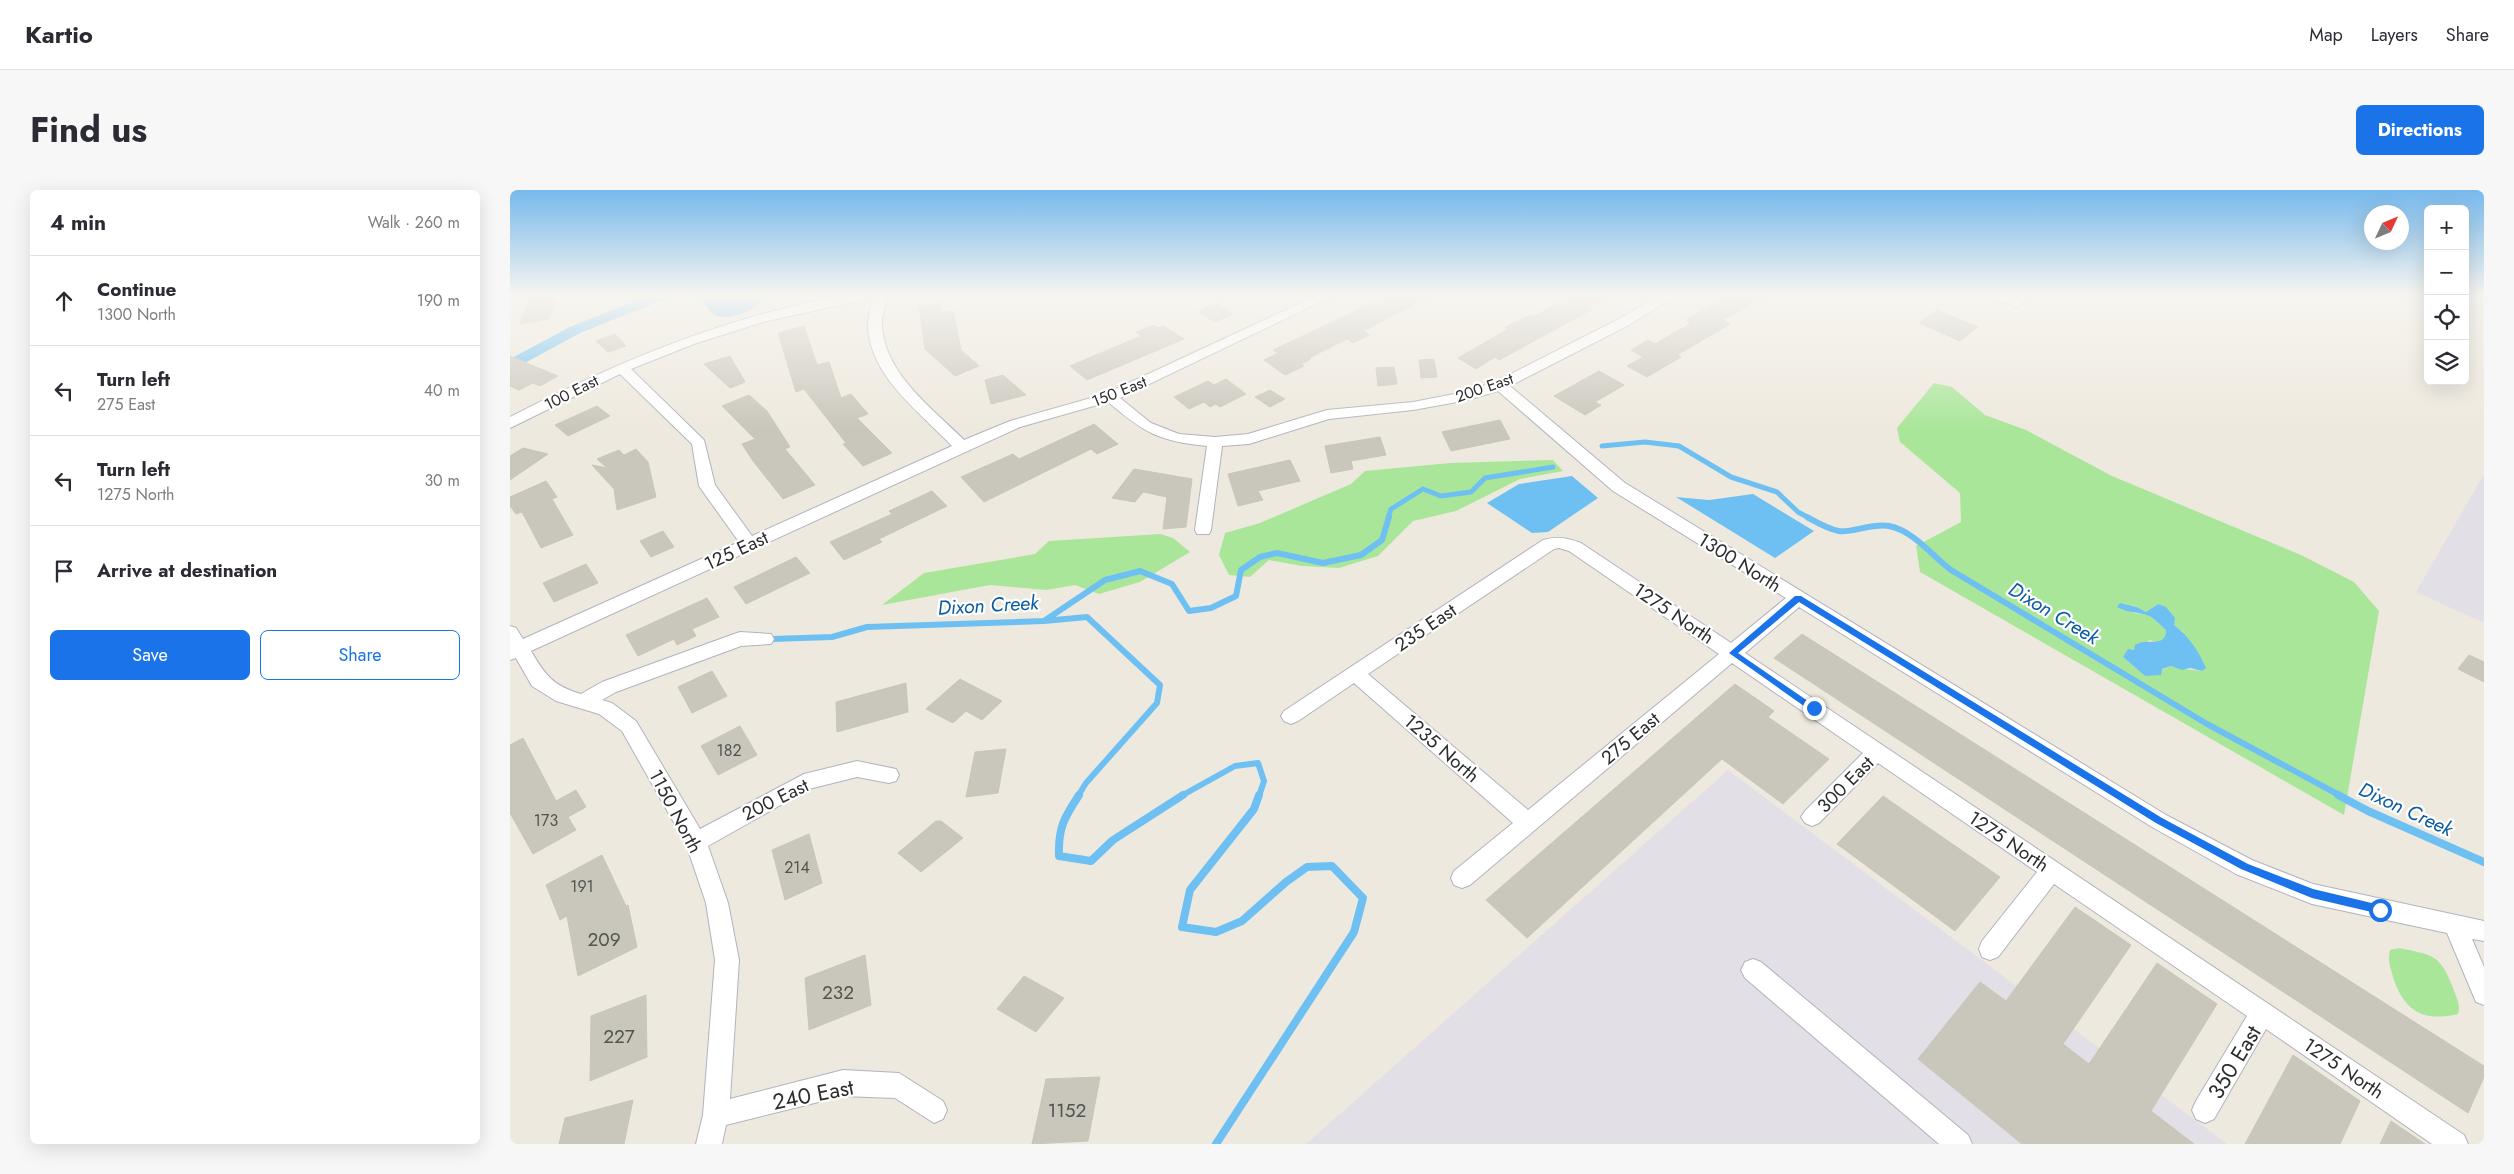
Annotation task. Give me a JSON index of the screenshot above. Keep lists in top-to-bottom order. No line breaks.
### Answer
{"streets":{"street":["200 East","150 East","100 East","125 East","1300 North","1275 North","235 East","275 East","1235 North","300 East","1150 North","350 East","240 East"]},"crossings":[["200 East","1300 North"],["200 East","1150 North"],["150 East","125 East"],["125 East","1150 North"],["1300 North","275 East"],["1275 North","235 East"],["1275 North","275 East"],["1275 North","300 East"],["1275 North","350 East"],["235 East","1235 North"],["275 East","1235 North"],["1150 North","240 East"]],"water":["Dixon Creek"],"house_numbers":["182","173","214","191","209","232","227","1152"],"north":"top right","page":{"header":"Kartio","nav":["Map","Layers","Share"],"title":"Find us","buttons":["Directions",["Save","Share"]],"heading":["4 min","Walk · 260 m"],"map_buttons":["+","−"],"list":[["Continue","1300 North","190 m"],["Turn left","275 East","40 m"],["Turn left","1275 North","30 m"],"Arrive at destination"]}}
